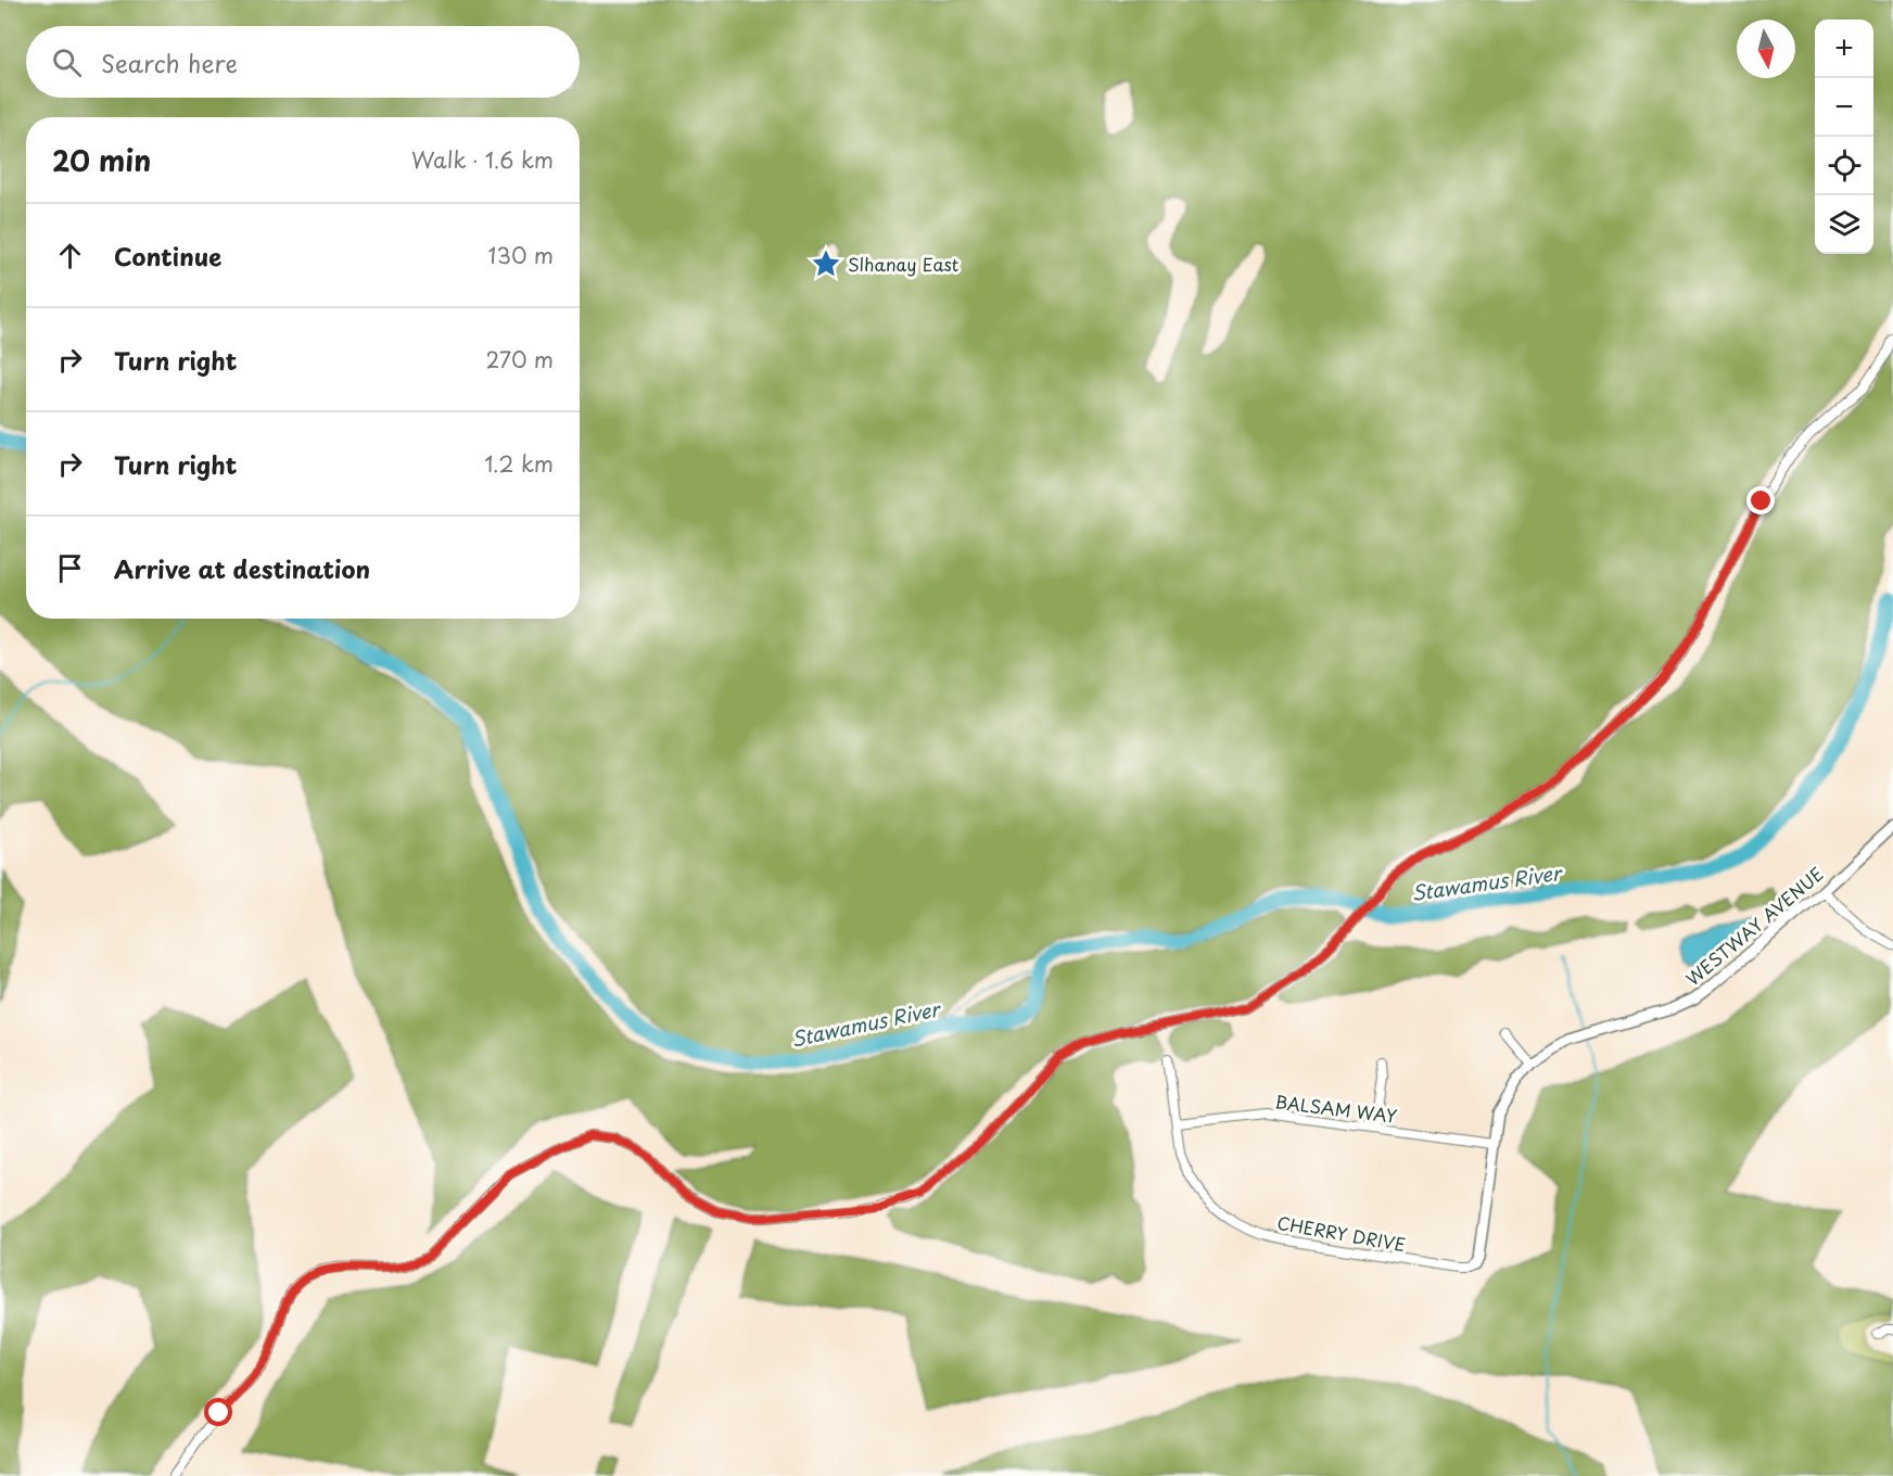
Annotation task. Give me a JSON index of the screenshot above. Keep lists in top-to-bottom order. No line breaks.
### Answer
{"streets":{"street":["WESTWAY AVENUE","BALSAM WAY","CHERRY DRIVE"]},"crossings":[["WESTWAY AVENUE","BALSAM WAY"],["WESTWAY AVENUE","CHERRY DRIVE"],["BALSAM WAY","CHERRY DRIVE"]],"water":["Stawamus River"],"places":{"place":["Slhanay East"]},"north":"bottom","page":{"map_buttons":["+","−"],"search":"Search here","heading":["20 min","Walk · 1.6 km"],"list":[["Continue","130 m"],["Turn right","270 m"],["Turn right","1.2 km"],"Arrive at destination"]}}
